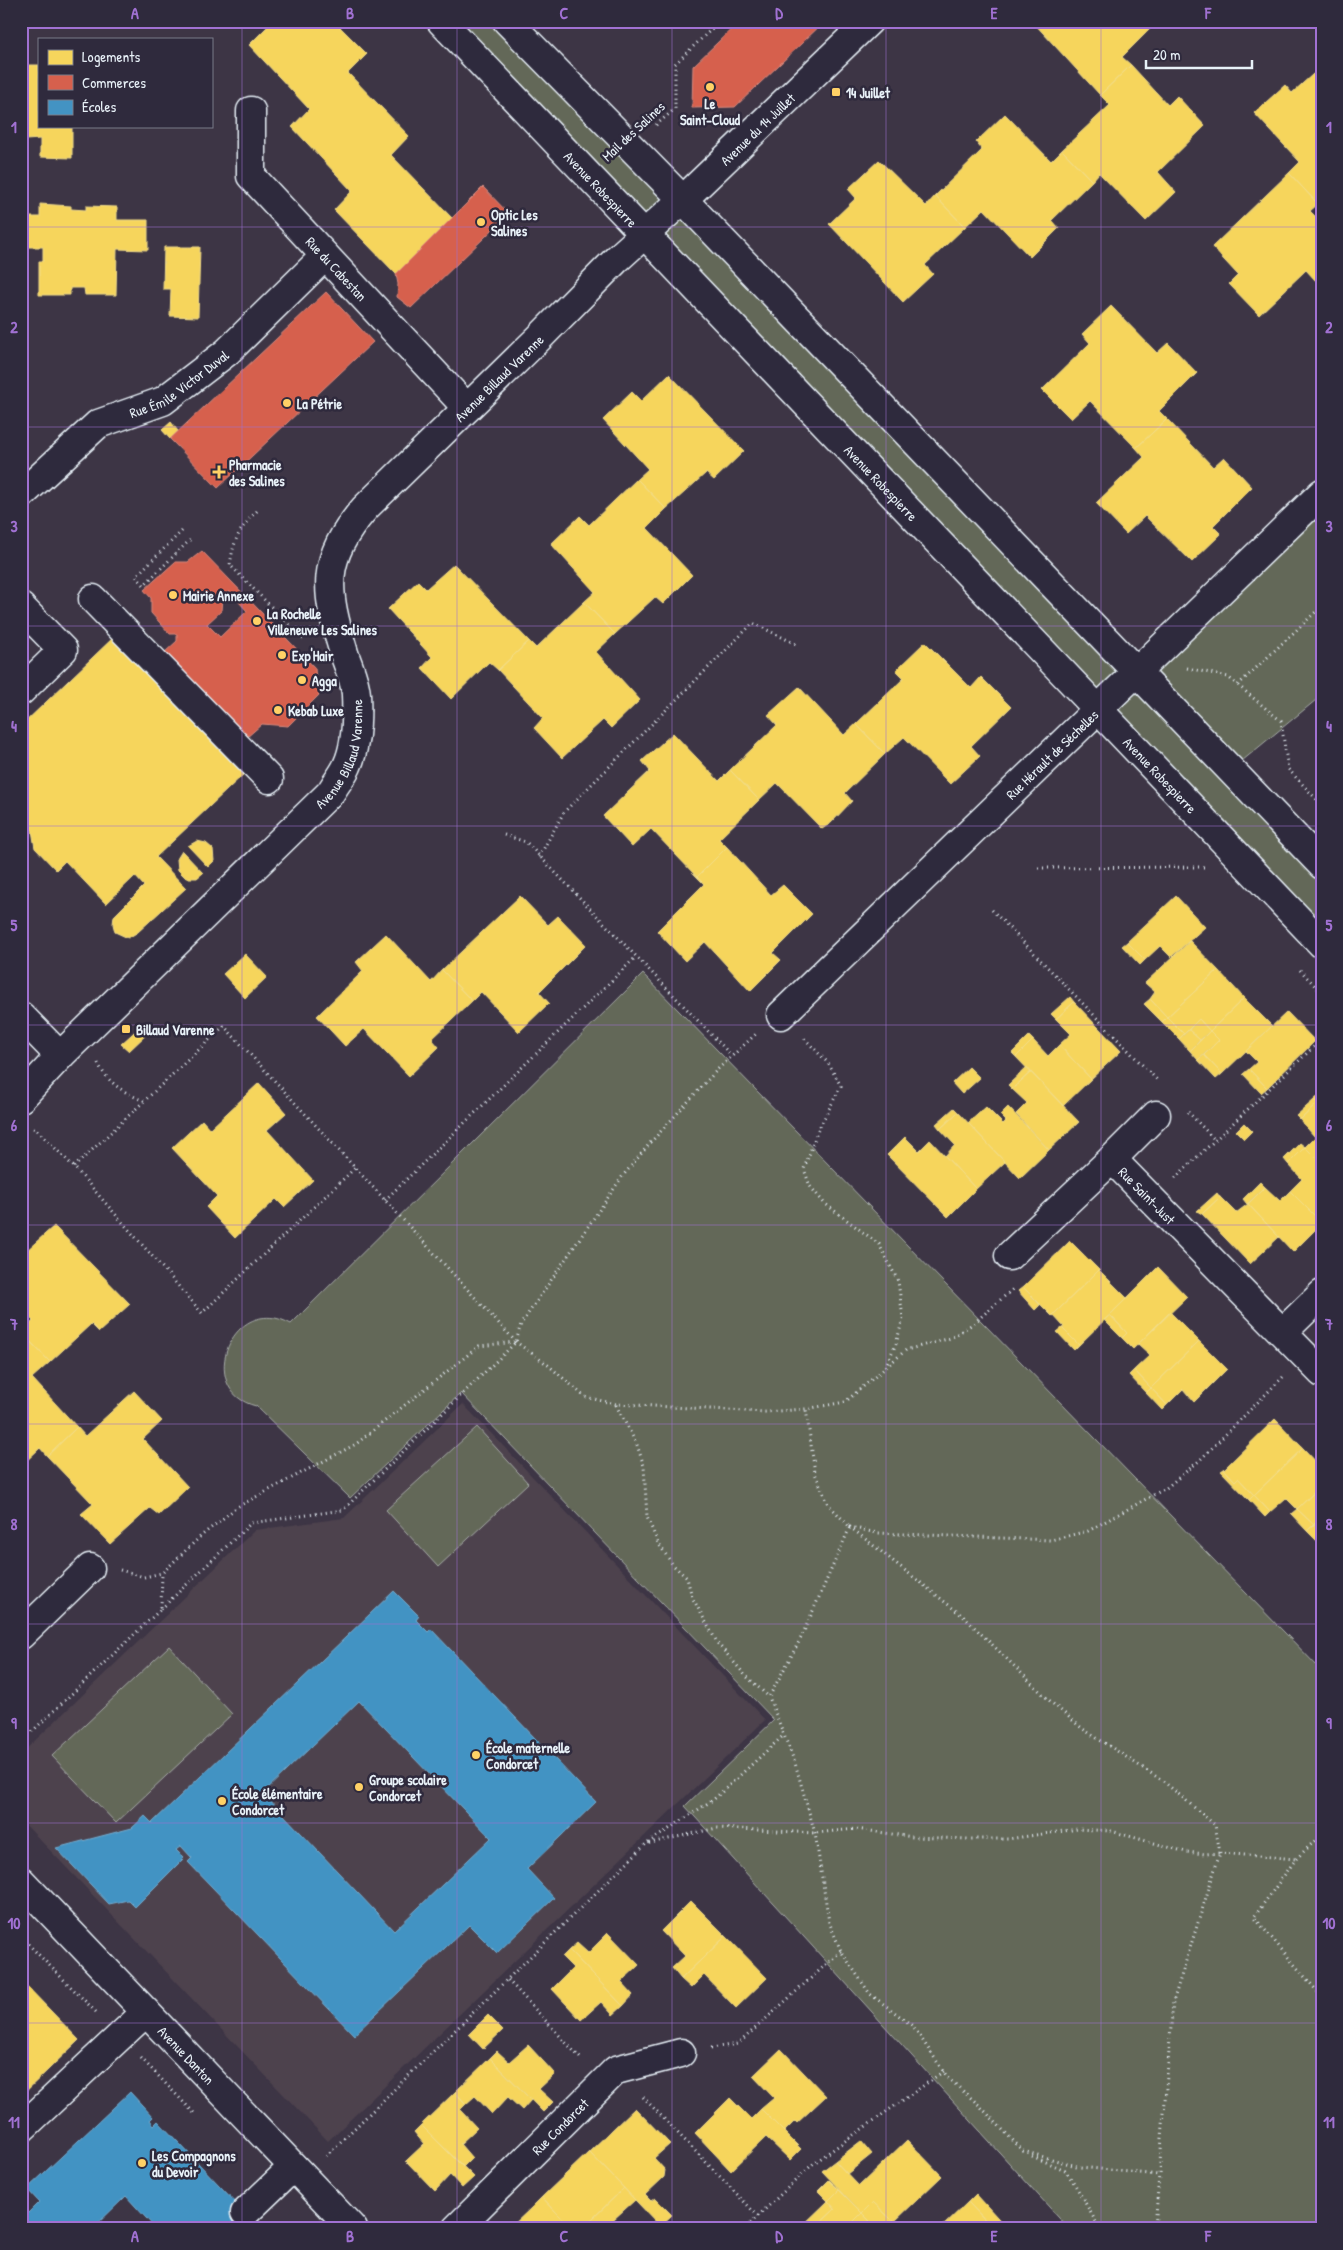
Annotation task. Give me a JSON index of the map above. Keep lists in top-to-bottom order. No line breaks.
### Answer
{"streets":{"street":["Avenue du 14 Juillet","Avenue Robespierre","Rue du Cabestan","Avenue Billaud Varenne","Rue Émile Victor Duval","Rue Hérault de Séchelles","Rue Saint-Just","Avenue Danton","Rue Condorcet"],"path":["Mail des Salines"]},"crossings":[["Avenue du 14 Juillet","Avenue Robespierre"],["Avenue du 14 Juillet","Avenue Billaud Varenne"],["Avenue Robespierre","Avenue Billaud Varenne"],["Avenue Robespierre","Rue Hérault de Séchelles"],["Rue du Cabestan","Avenue Billaud Varenne"],["Rue du Cabestan","Rue Émile Victor Duval"]],"places":{"other":["Le Saint-Cloud","Optic Les Salines","La Pétrie","Mairie Annexe","La Rochelle Villeneuve Les Salines","Exp'Hair","Agga","Kebab Luxe","École maternelle Condorcet","Groupe scolaire Condorcet","École élémentaire Condorcet","Les Compagnons du Devoir"],"transit":["14 Juillet","Billaud Varenne"],"health":["Pharmacie des Salines"]},"legend":["Logements","Commerces","Écoles"],"scale_bar":"20 m","grid":{"columns":["A","B","C","D","E","F"],"rows":["1","2","3","4","5","6","7","8","9","10","11"]}}
